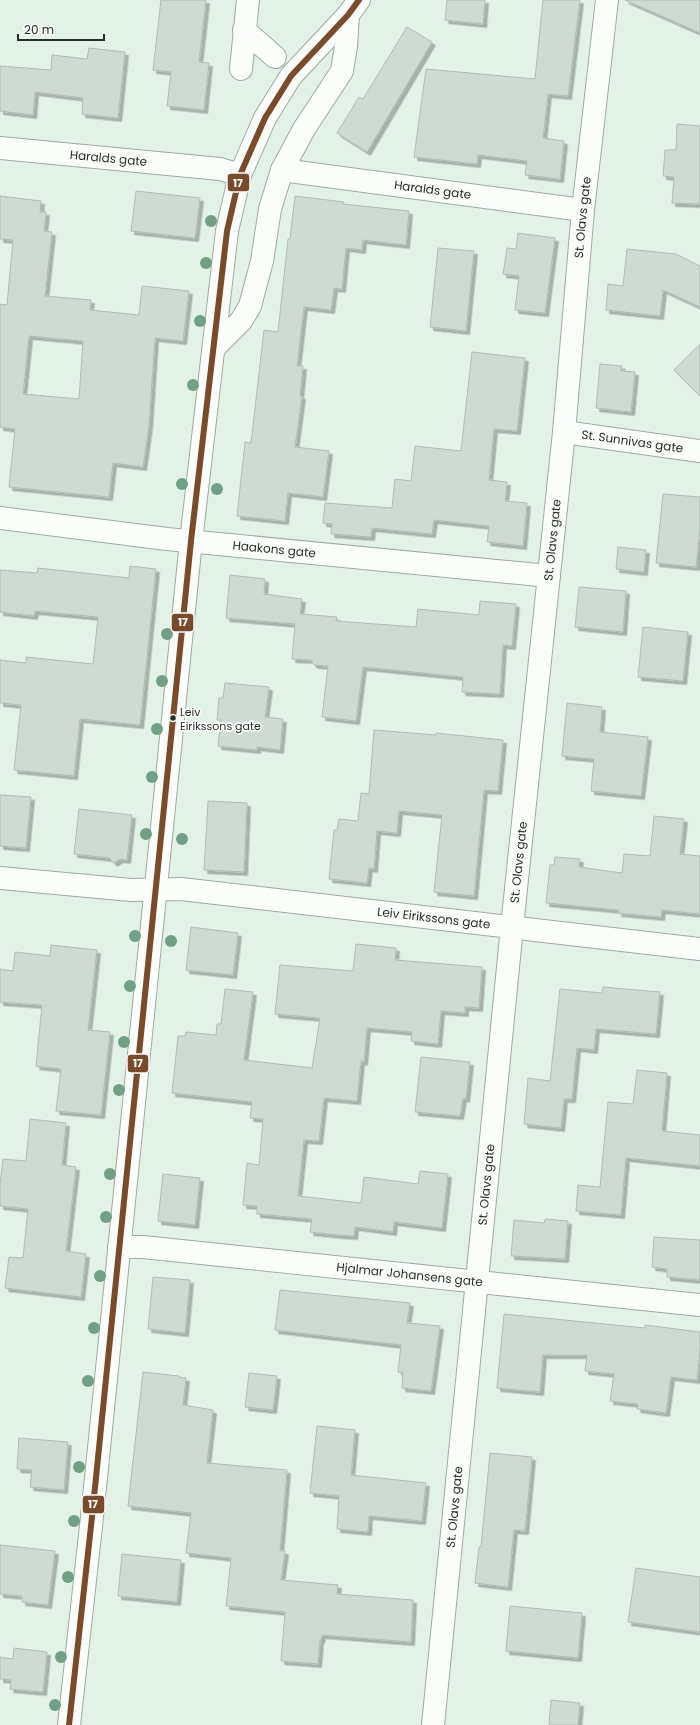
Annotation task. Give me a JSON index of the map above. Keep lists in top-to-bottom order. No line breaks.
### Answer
{"streets":{"street":["Haralds gate","St. Olavs gate","St. Sunnivas gate","Haakons gate","Leiv Eirikssons gate","Hjalmar Johansens gate"]},"crossings":[["Haralds gate","St. Olavs gate"],["St. Olavs gate","St. Sunnivas gate"],["St. Olavs gate","Haakons gate"],["St. Olavs gate","Leiv Eirikssons gate"],["St. Olavs gate","Hjalmar Johansens gate"]],"places":["Leiv Eirikssons gate"],"lines":["transit line 17"],"scale_bar":"20 m"}
